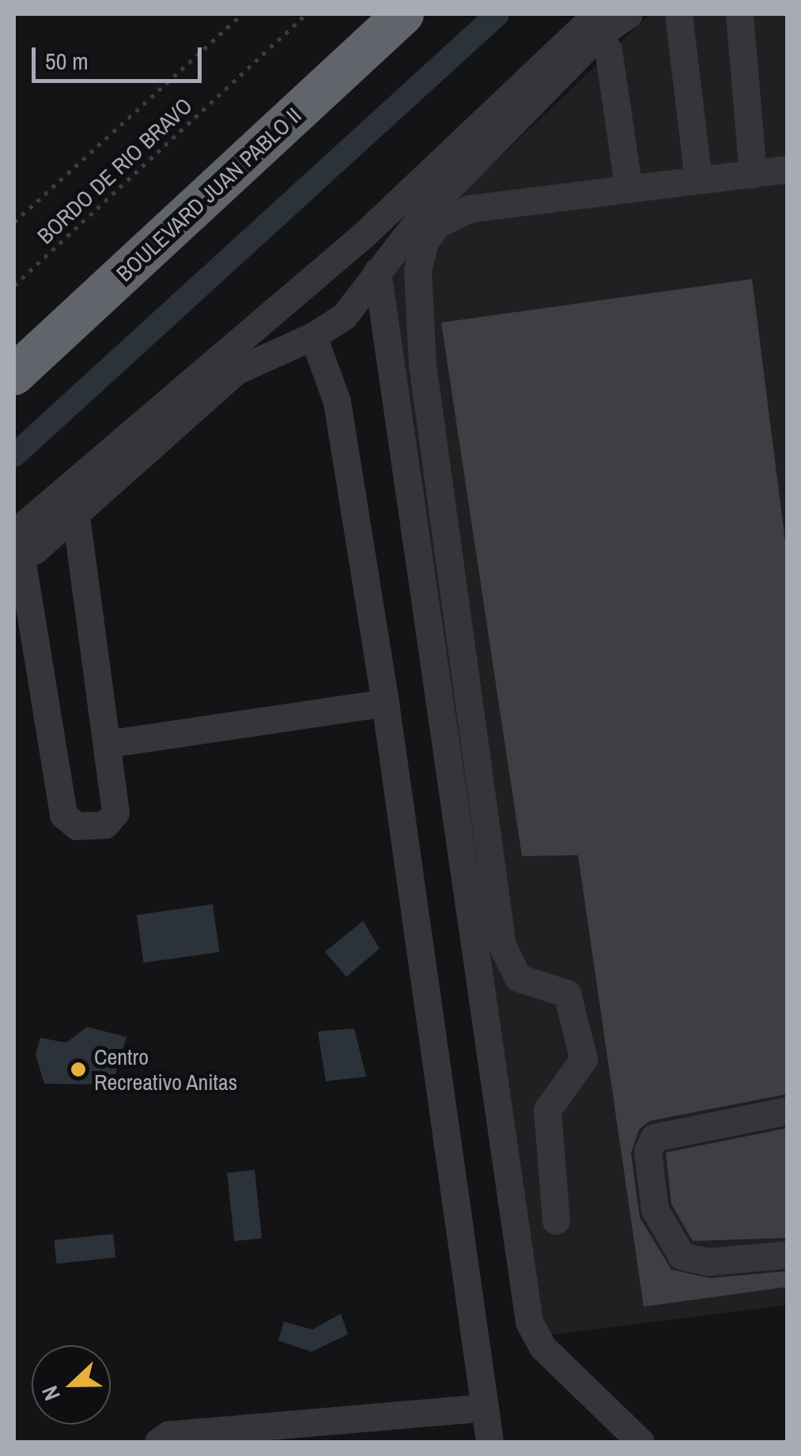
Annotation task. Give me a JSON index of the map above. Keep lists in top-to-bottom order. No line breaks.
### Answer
{"streets":{"highway":["BOULEVARD JUAN PABLO II"],"path":["BORDO DE RIO BRAVO"]},"places":["Centro Recreativo Anitas"],"scale_bar":"50 m","north":"left"}
